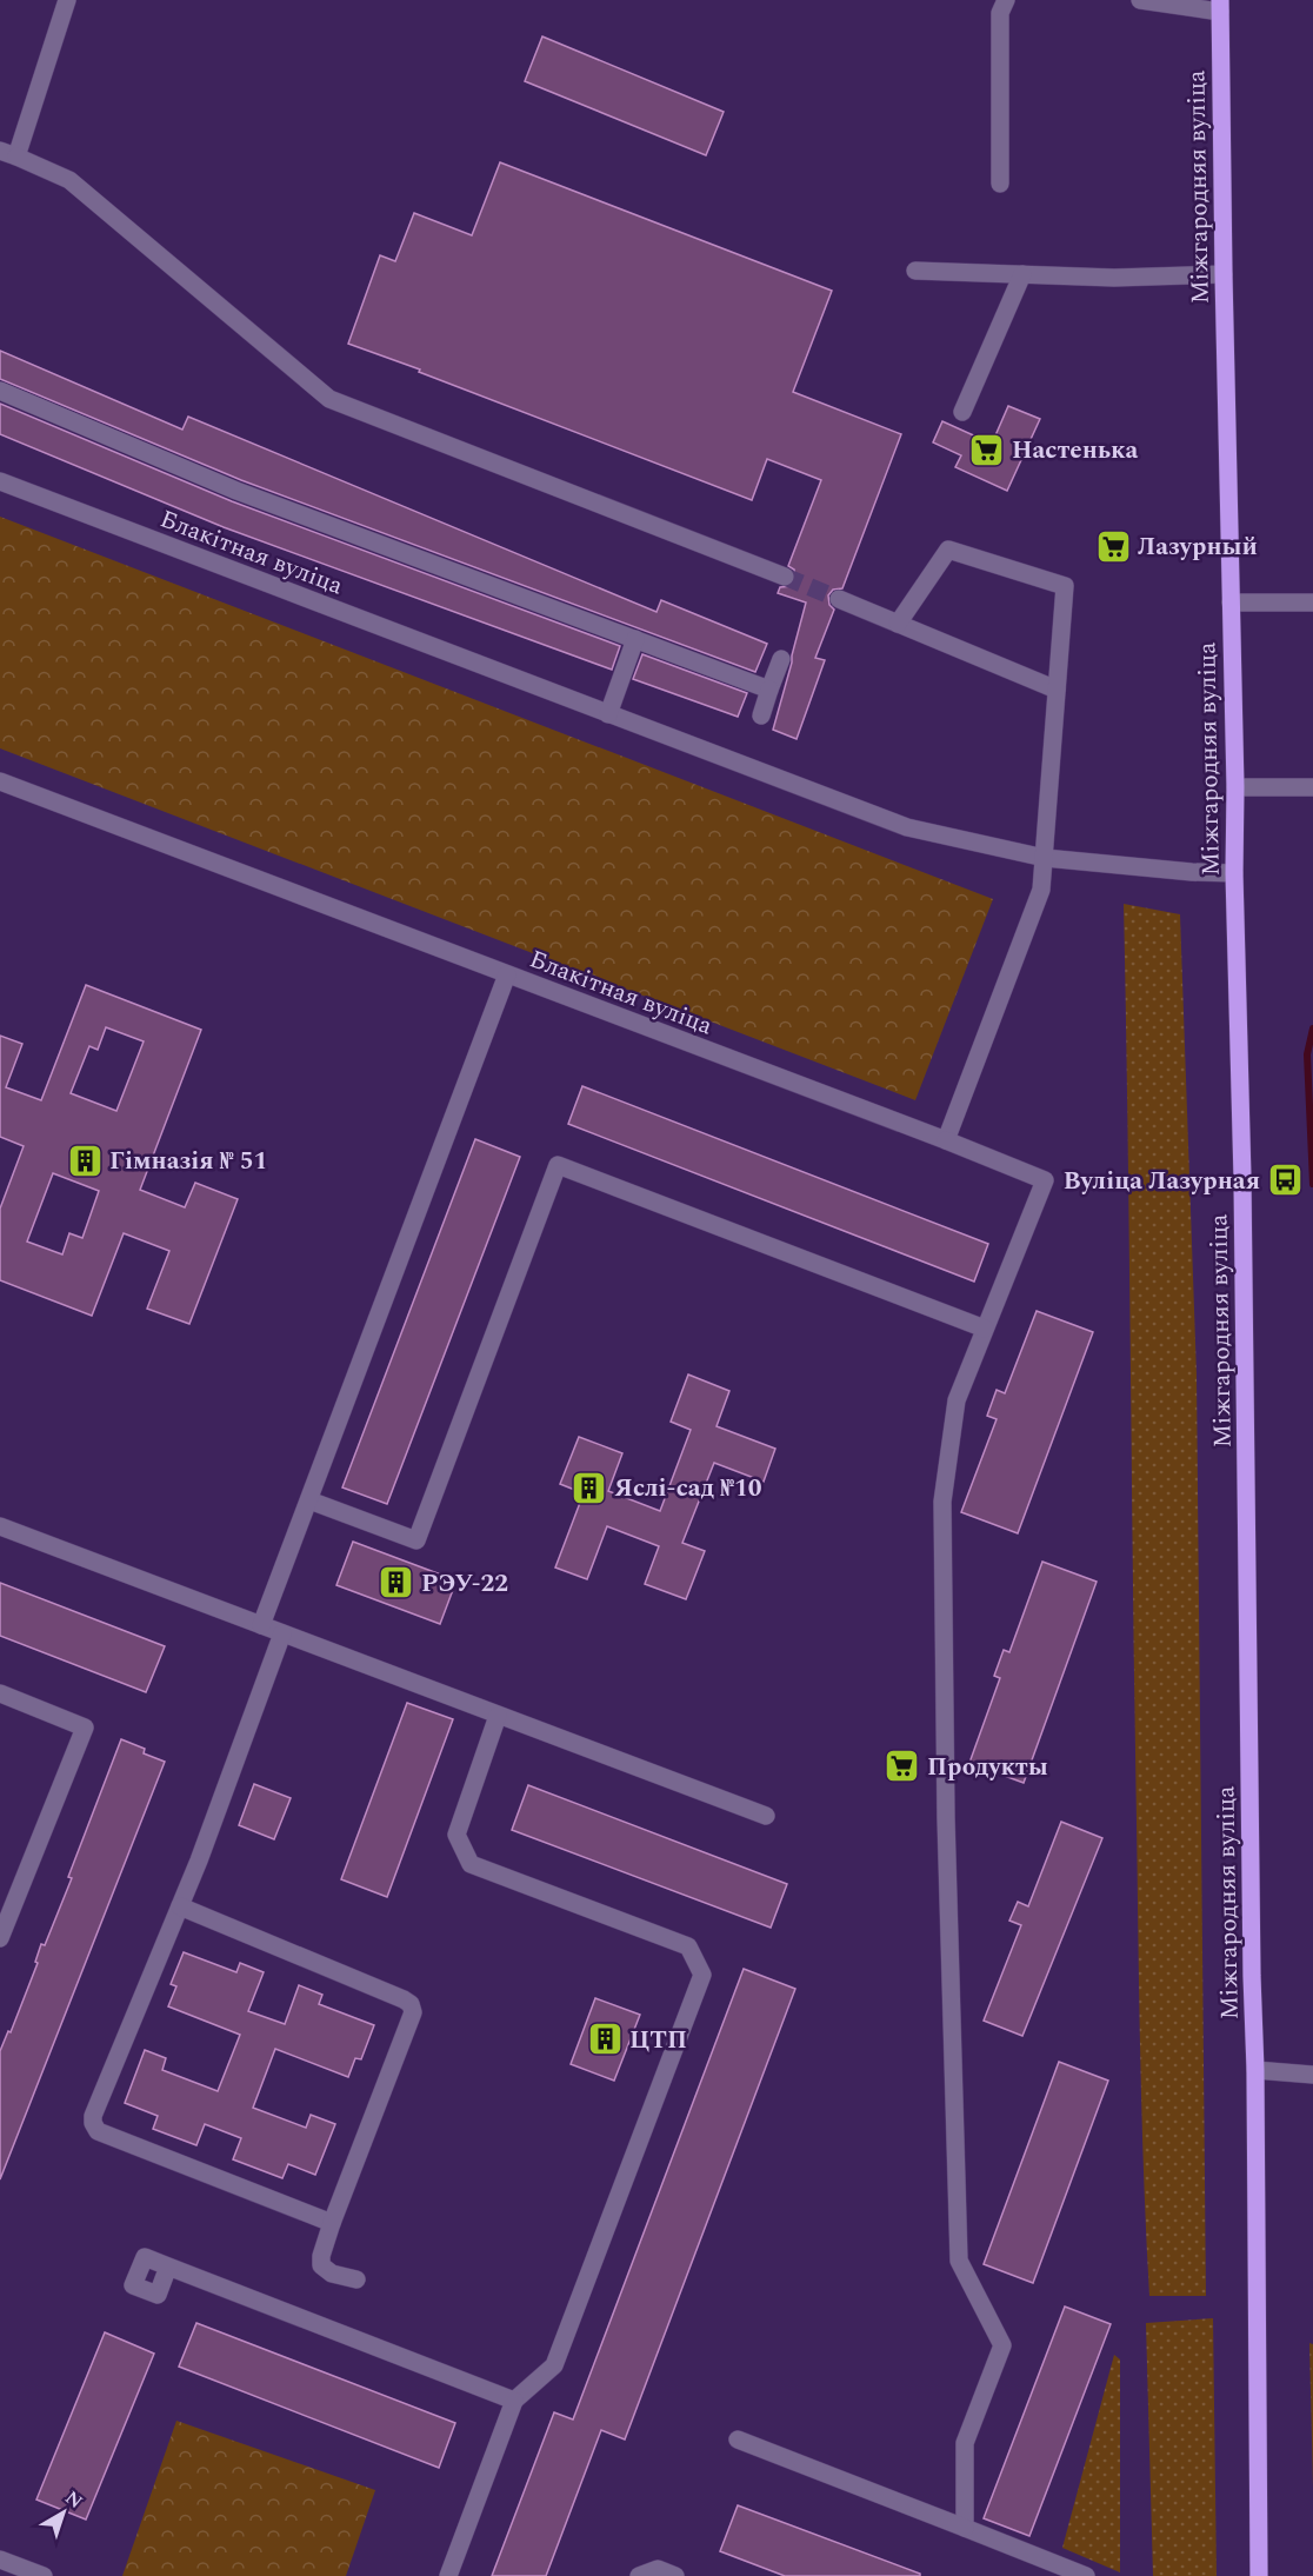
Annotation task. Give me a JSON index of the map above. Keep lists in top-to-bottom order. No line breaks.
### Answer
{"streets":{"main road":["Міжгародняя вуліца"],"street":["Блакітная вуліца"]},"crossings":[["Міжгародняя вуліца","Блакітная вуліца"]],"places":{"supermarket":["Настенька","Лазурный","Продукты"],"building":["Гімназія № 51","Яслі-сад №10","РЭУ-22","ЦТП"],"bus stop":["Вуліца Лазурная"]},"north":"top right"}
